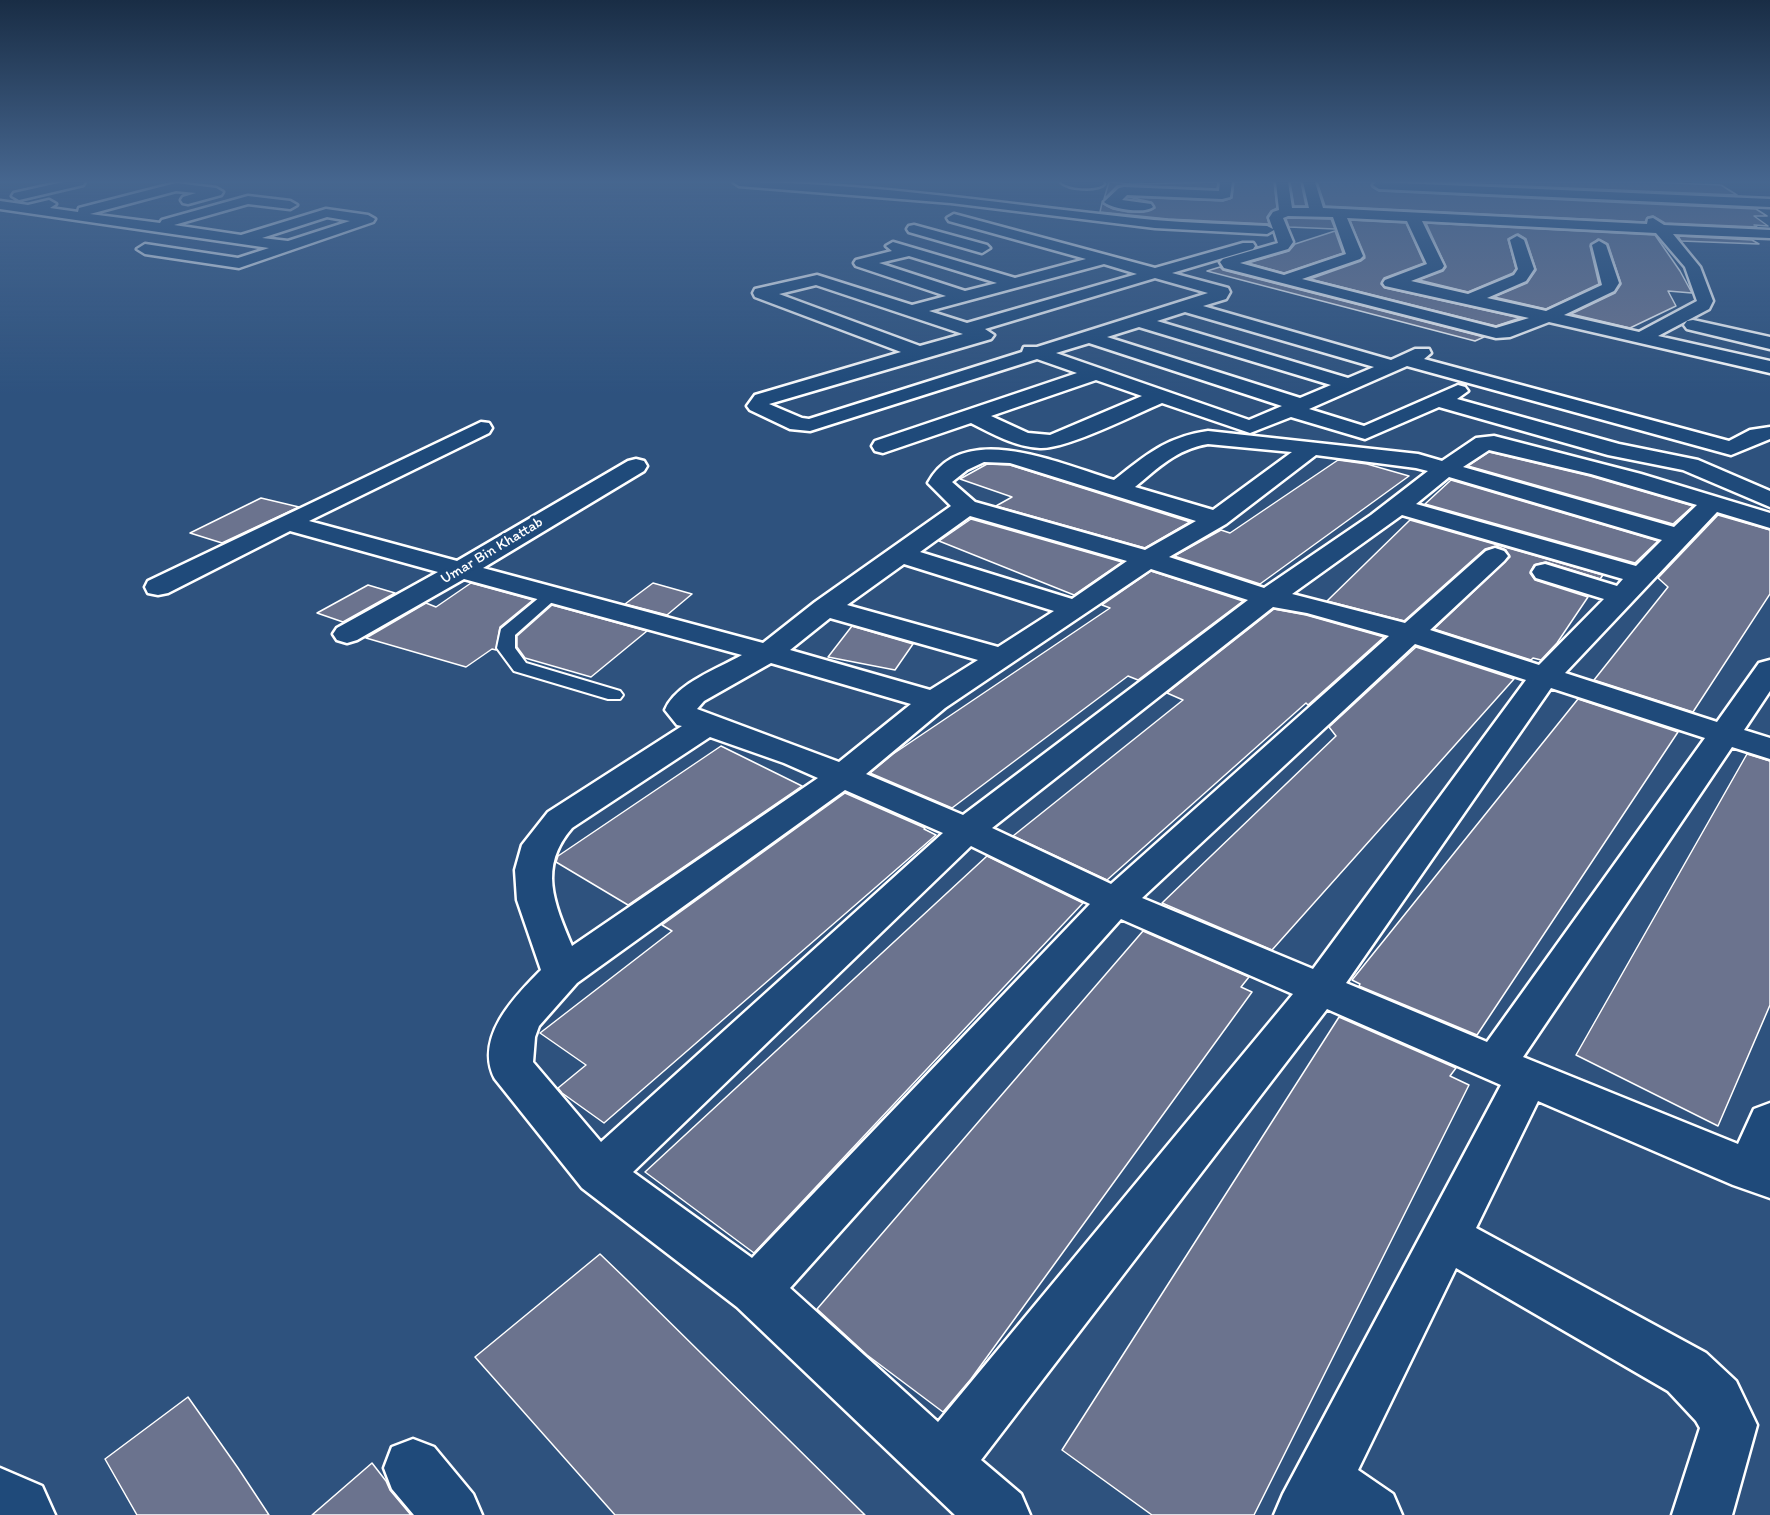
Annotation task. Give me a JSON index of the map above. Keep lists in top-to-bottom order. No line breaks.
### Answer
{"streets":{"street":["Umar Bin Khattab"]}}
